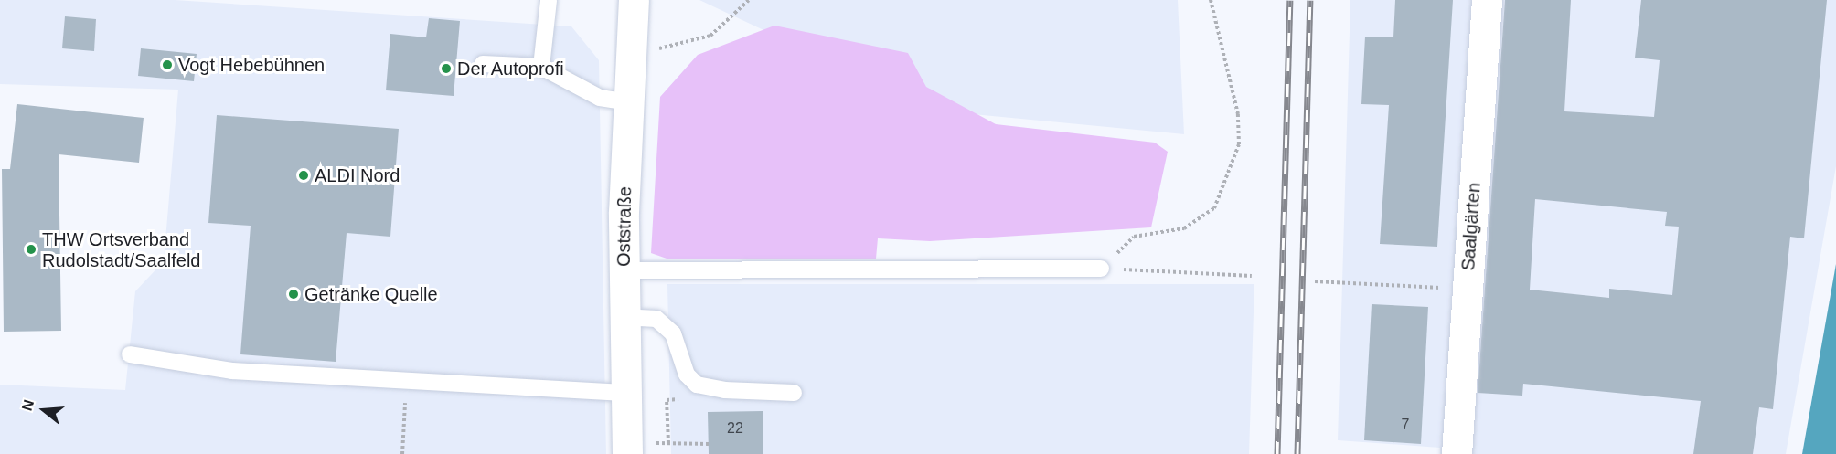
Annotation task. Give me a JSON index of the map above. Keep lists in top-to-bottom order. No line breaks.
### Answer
{"streets":{"street":["Oststraße","Saalgärten"]},"places":["Vogt Hebebühnen","Der Autoprofi","ALDI Nord","THW Ortsverband Rudolstadt/Saalfeld","Getränke Quelle"],"house_numbers":["7","22"],"north":"left"}
